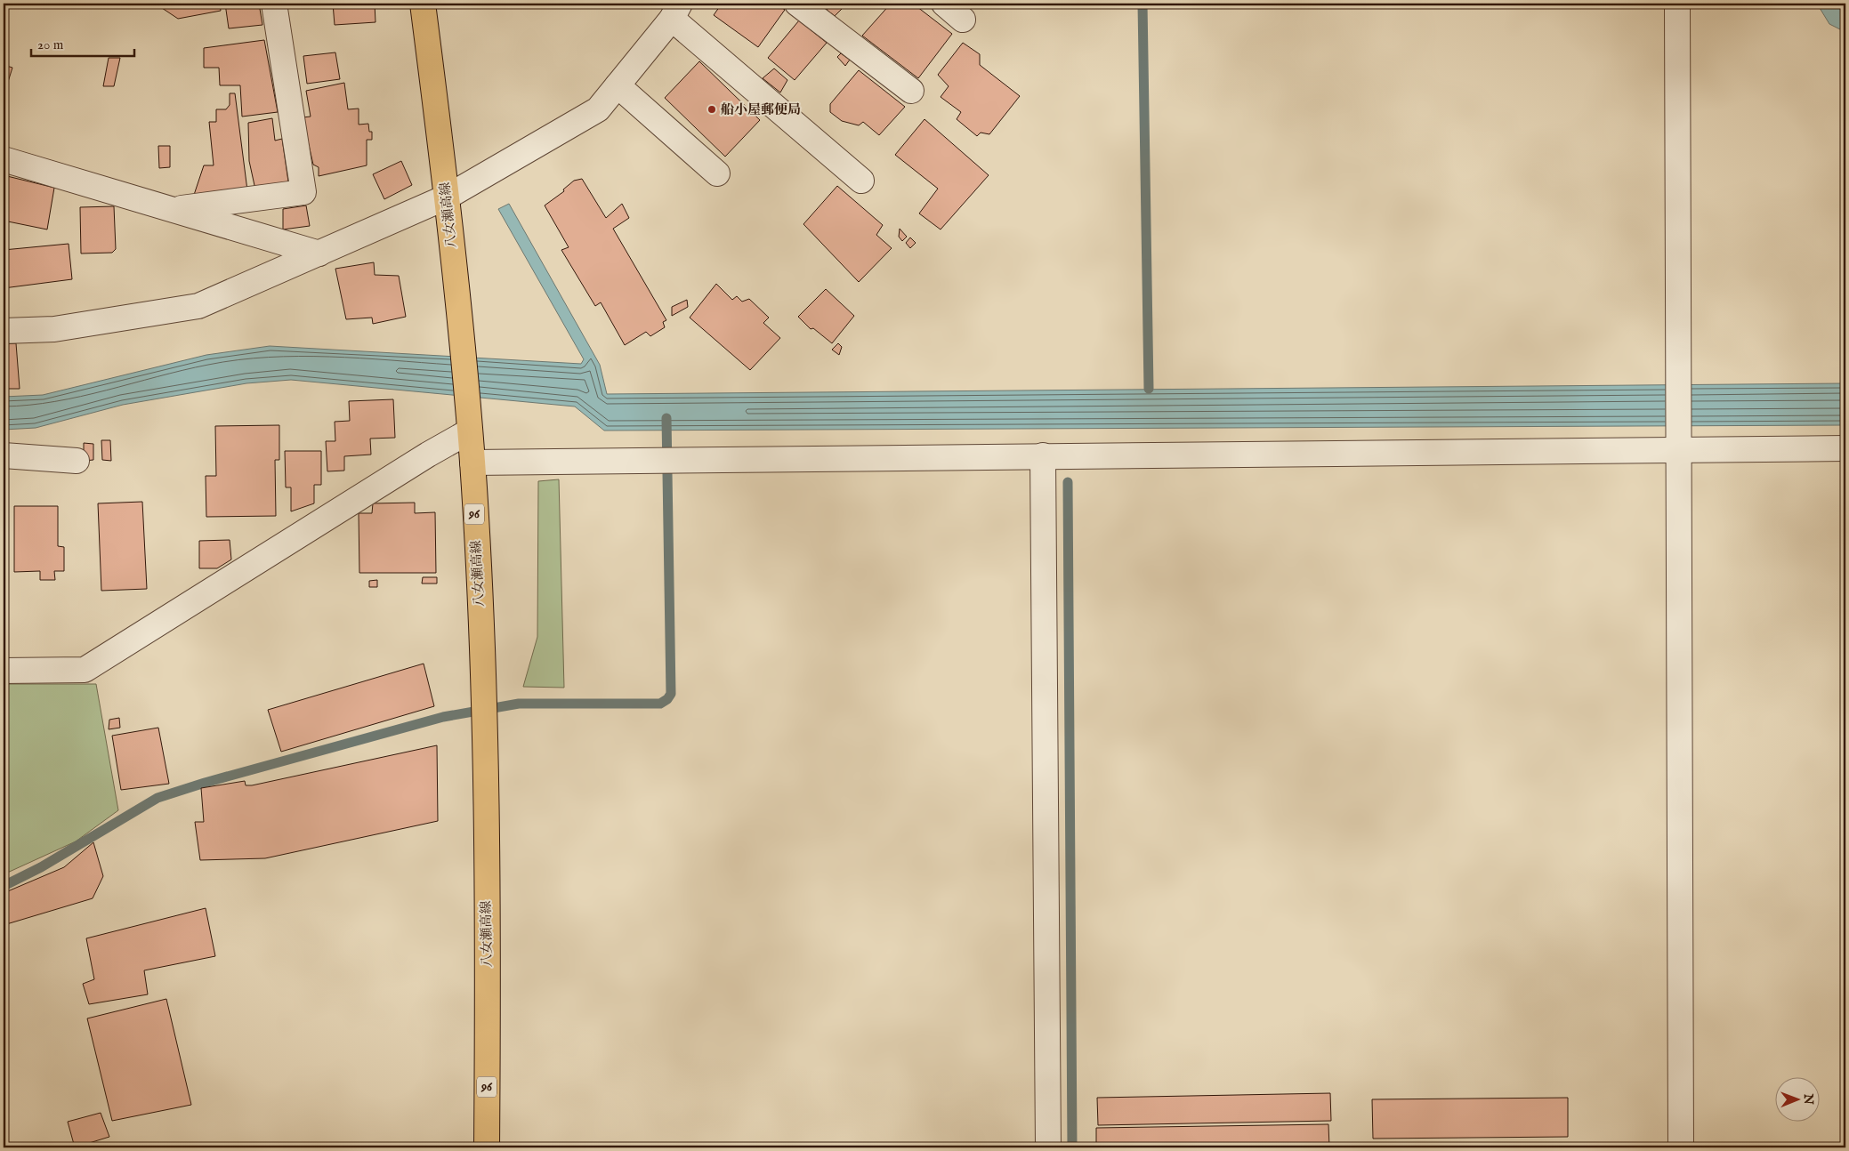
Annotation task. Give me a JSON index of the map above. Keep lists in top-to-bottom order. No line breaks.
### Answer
{"streets":{"main road":["八女瀬高線","96"]},"places":["船小屋郵便局"],"scale_bar":"20 m","north":"right"}
